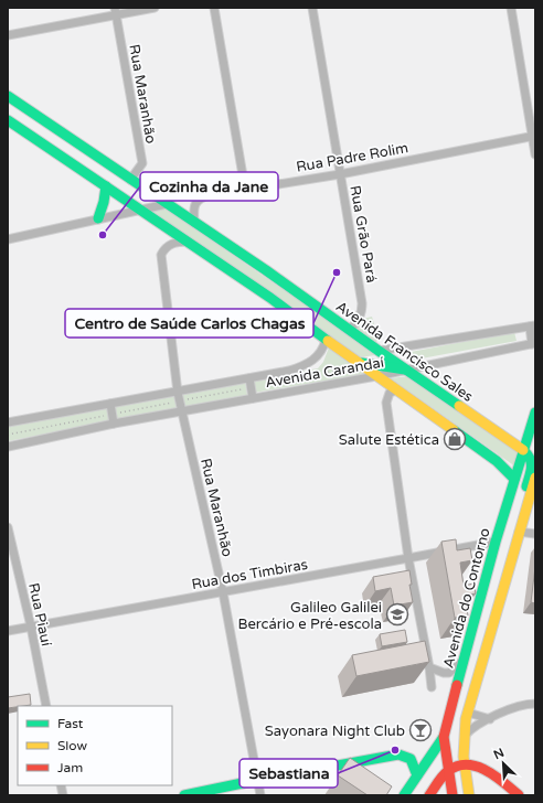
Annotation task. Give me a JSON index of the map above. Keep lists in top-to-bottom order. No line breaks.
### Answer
{"streets":{"street":["Rua Maranhão","Rua Padre Rolim","Rua Grão Pará","Avenida Francisco Sales","Avenida Carandaí","Rua dos Timbiras","Avenida do Contorno","Rua Piauí"]},"crossings":[["Rua Maranhão","Avenida Francisco Sales"],["Rua Maranhão","Avenida Carandaí"],["Rua Maranhão","Rua dos Timbiras"],["Rua Padre Rolim","Rua Grão Pará"],["Rua Padre Rolim","Avenida Francisco Sales"],["Rua Grão Pará","Avenida Francisco Sales"],["Avenida Francisco Sales","Avenida Carandaí"],["Avenida Francisco Sales","Avenida do Contorno"],["Rua dos Timbiras","Avenida do Contorno"],["Rua dos Timbiras","Rua Piauí"]],"places":{"other":["Cozinha da Jane","Centro de Saúde Carlos Chagas","Sebastiana"],"shop":["Salute Estética"],"school or university":["Galileo Galilei Bercário e Pré-escola"],"bar":["Sayonara Night Club"]},"legend":["Fast","Slow","Jam"],"north":"top left"}
